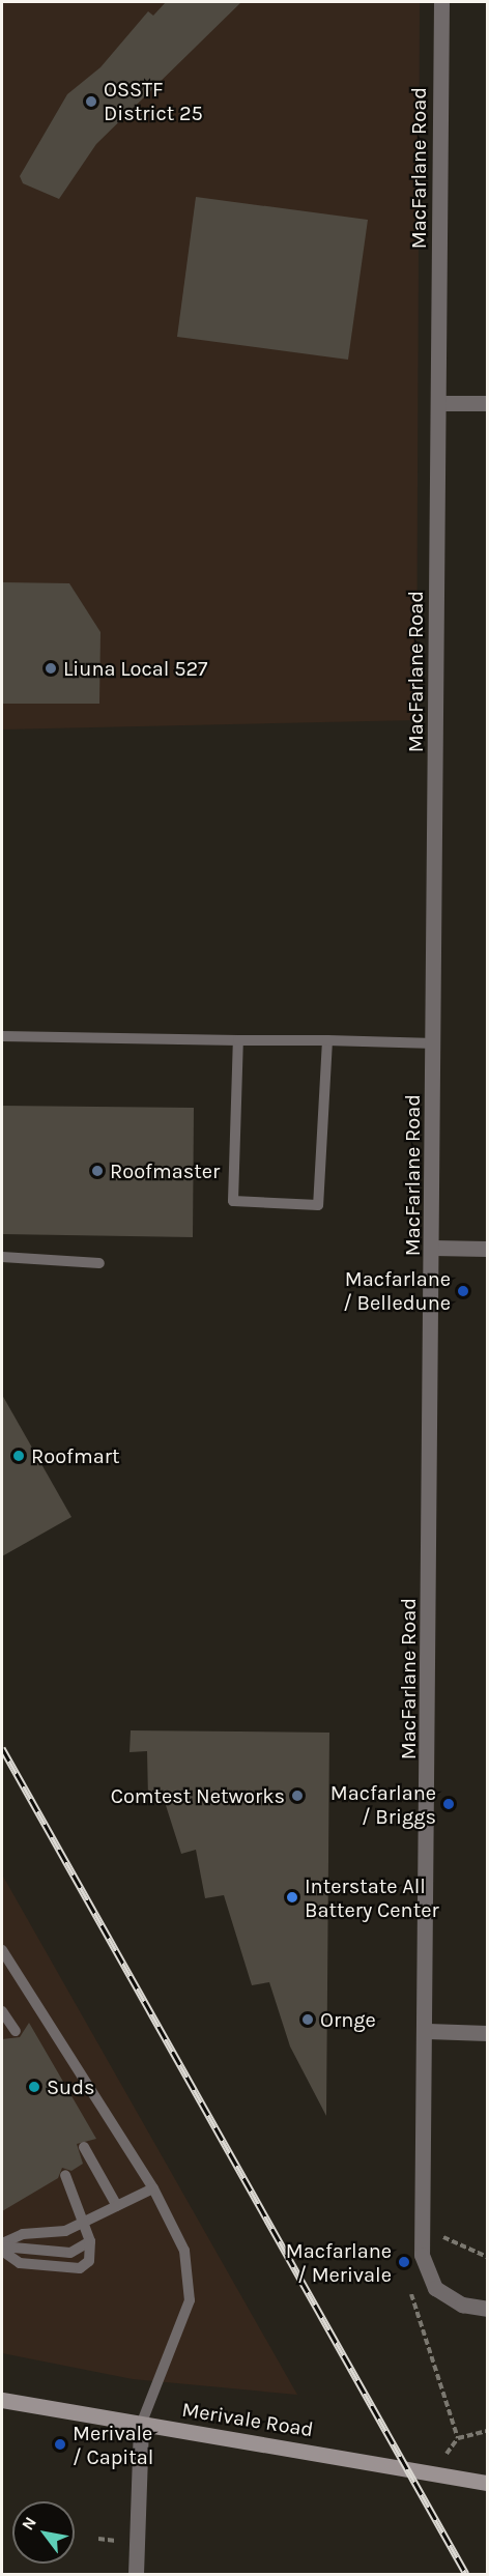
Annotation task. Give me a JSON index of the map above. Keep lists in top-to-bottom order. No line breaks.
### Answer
{"streets":{"main road":["Merivale Road"],"street":["MacFarlane Road"]},"places":["OSSTF District 25","Liuna Local 527","Roofmaster","Macfarlane / Belledune","Roofmart","Comtest Networks","Macfarlane / Briggs","Interstate All Battery Center","Ornge","Suds","Macfarlane / Merivale","Merivale / Capital"],"north":"top left"}
